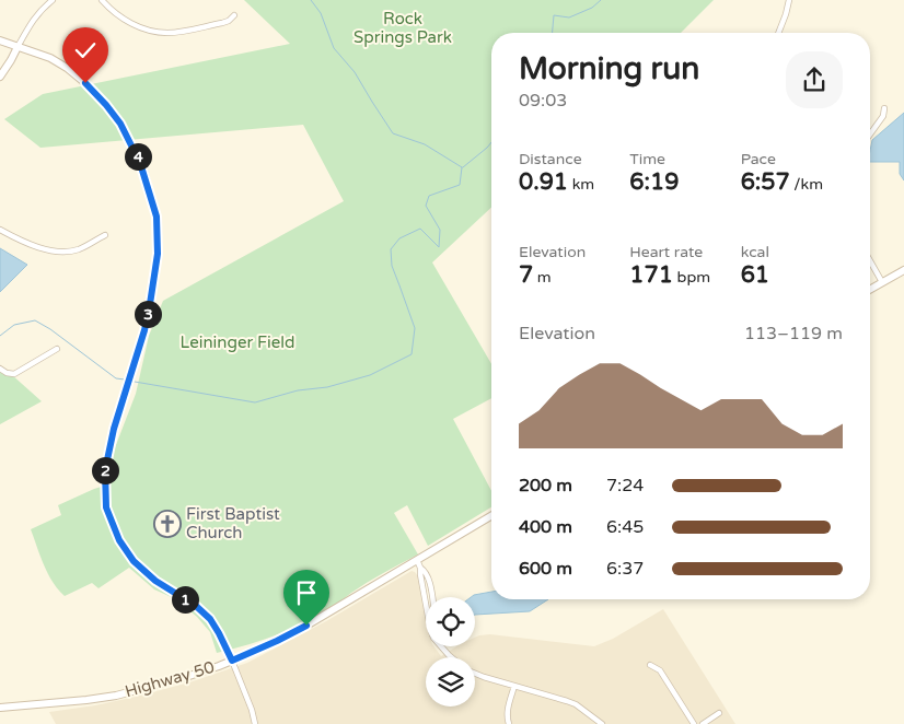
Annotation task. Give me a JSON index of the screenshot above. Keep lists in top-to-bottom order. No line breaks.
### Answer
{"streets":{"street":["Highway 50"]},"parks":["Rock Springs Park","Leininger Field"],"places":{"church":["First Baptist Church"]},"page":{"heading":["Morning run","09:03"],"stats":[["Distance","0.91 km"],["Time","6:19"],["Pace","6:57 /km"],["Elevation","7 m"],["Heart rate","171 bpm"],["kcal","61"]],"pins":["4","3","2","1"],"chart":["Elevation","113–119 m"],"list":[{"name":"200 m","note":"7:24"},{"name":"400 m","note":"6:45"},{"name":"600 m","note":"6:37"}]}}
